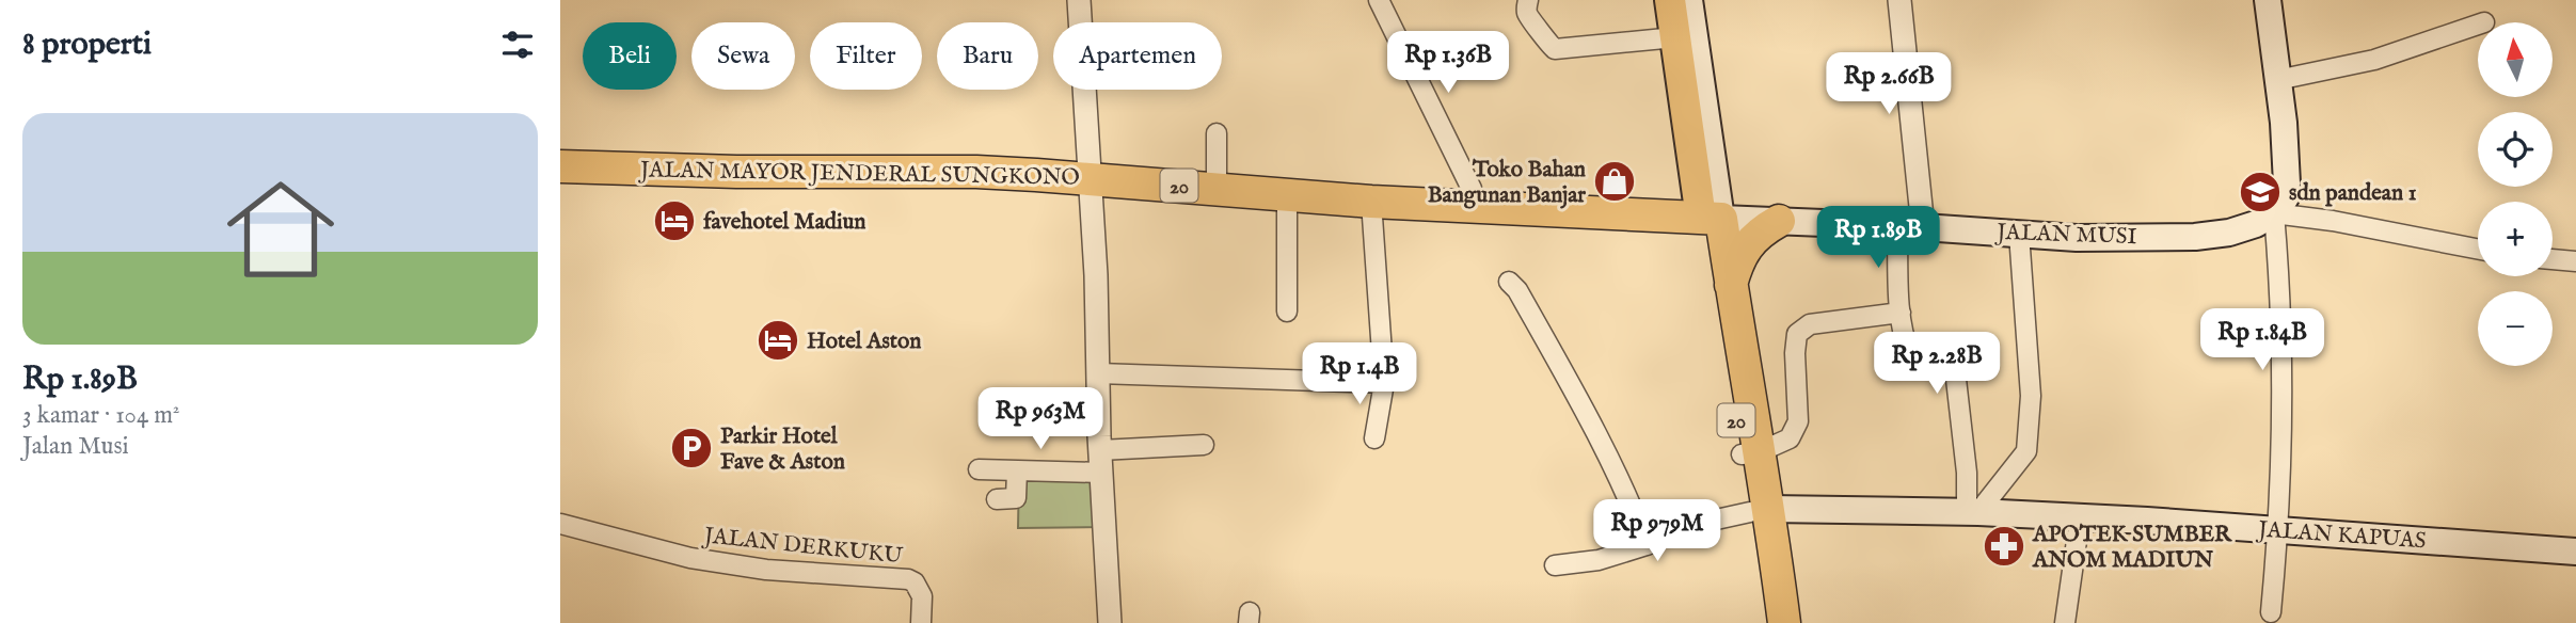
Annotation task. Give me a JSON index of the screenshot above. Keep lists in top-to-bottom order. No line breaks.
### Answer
{"streets":{"highway":["JALAN MAYOR JENDERAL SUNGKONO","20"],"main road":["JALAN MUSI","JALAN KAPUAS"],"street":["JALAN DERKUKU"]},"crossings":[["JALAN MAYOR JENDERAL SUNGKONO","20"],["JALAN MAYOR JENDERAL SUNGKONO","JALAN MUSI"],["20","JALAN MUSI"],["20","JALAN KAPUAS"]],"places":{"shop":["Toko Bahan Bangunan Banjar"],"school or university":["sdn pandean 1"],"hotel":["favehotel Madiun","Hotel Aston"],"parking":["Parkir Hotel Fave & Aston"],"pharmacy":["APOTEK SUMBER ANOM MADIUN"]},"north":"top","page":{"heading":"8 properti","map_buttons":["+","−"],"chip":["Beli","Sewa","Filter","Baru","Apartemen"],"price":["Rp 1.36B","Rp 2.66B","Rp 1.89B","Rp 1.84B","Rp 2.28B","Rp 1.4B","Rp 963M","Rp 979M"],"list":[{"name":"Rp 1.89B","note":"3 kamar · 104 m² · Jalan Musi"}]}}
